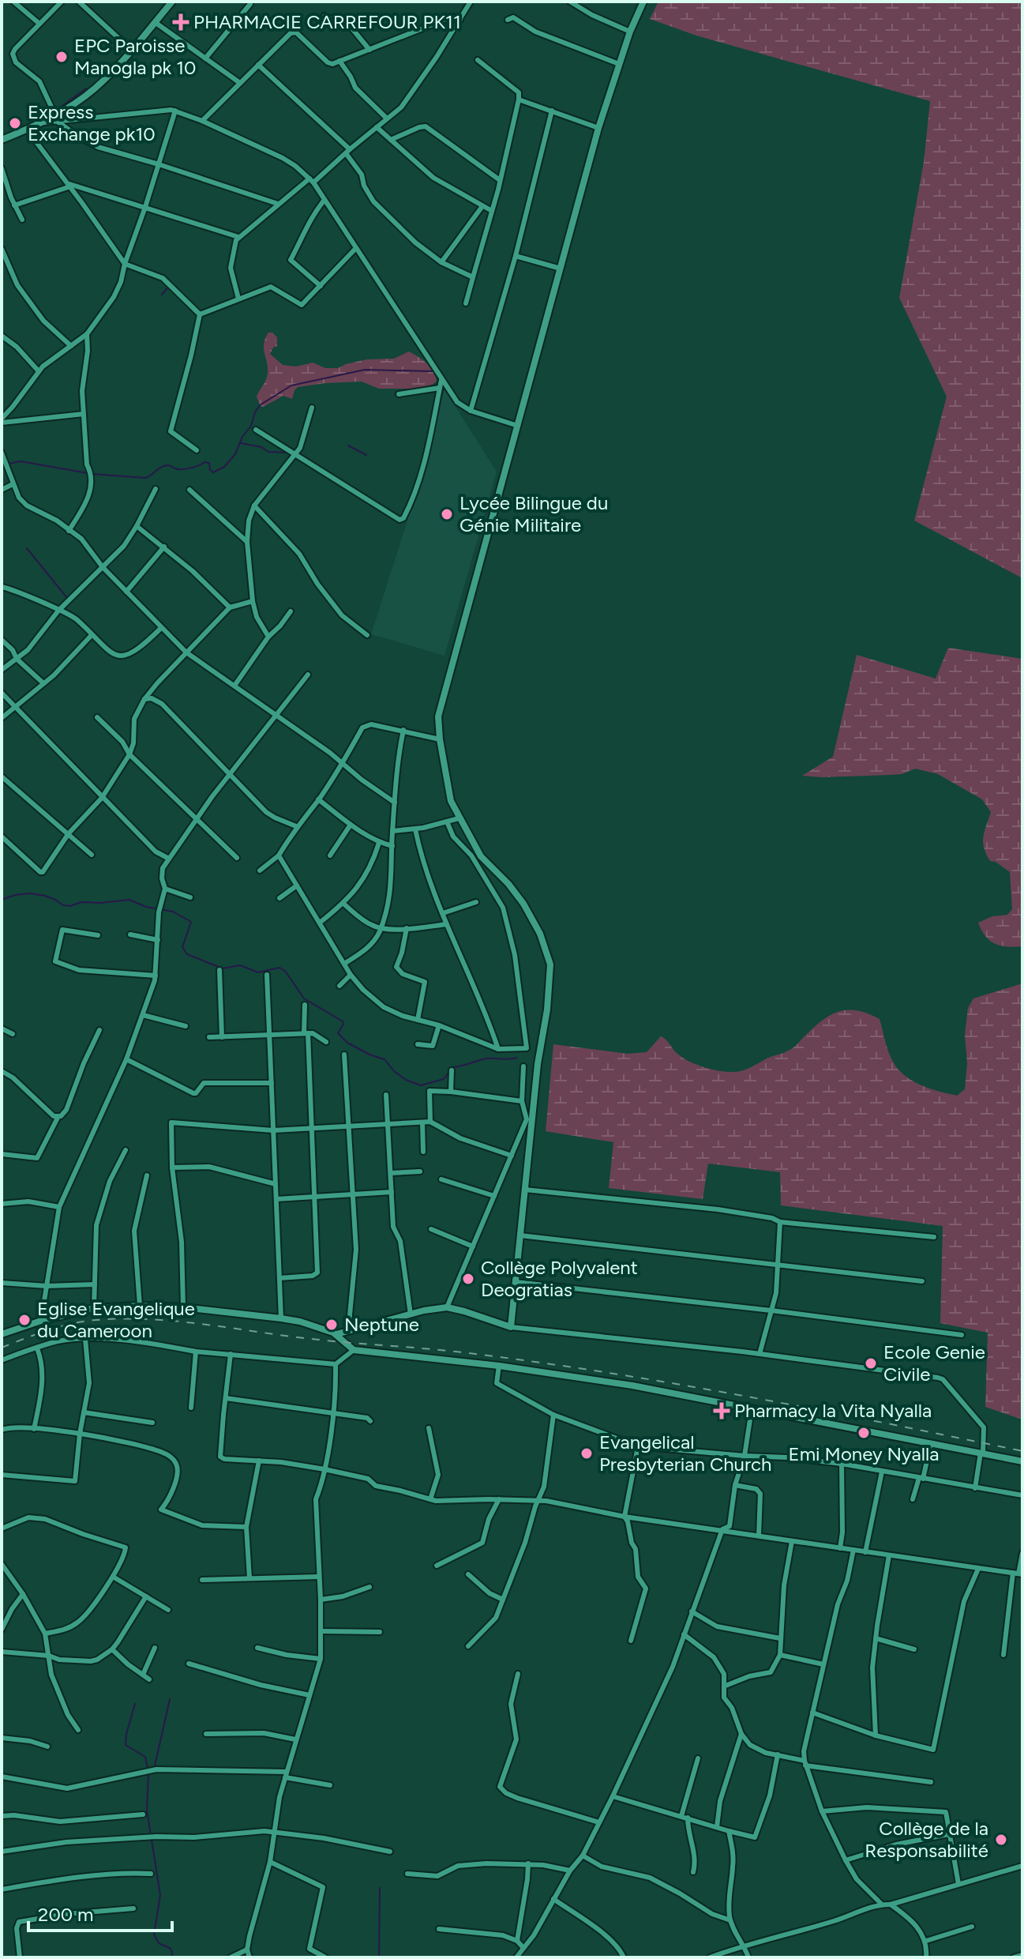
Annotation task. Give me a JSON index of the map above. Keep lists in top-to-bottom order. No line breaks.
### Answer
{"places":{"health":["PHARMACIE CARREFOUR PK11","Pharmacy la Vita Nyalla"],"other":["EPC Paroisse Manogla pk 10","Express Exchange pk10","Lycée Bilingue du Génie Militaire","Collège Polyvalent Deogratias","Eglise Evangelique du Cameroon","Neptune","Ecole Genie Civile","Emi Money Nyalla","Evangelical Presbyterian Church","Collège de la Responsabilité"]},"scale_bar":"200 m"}
